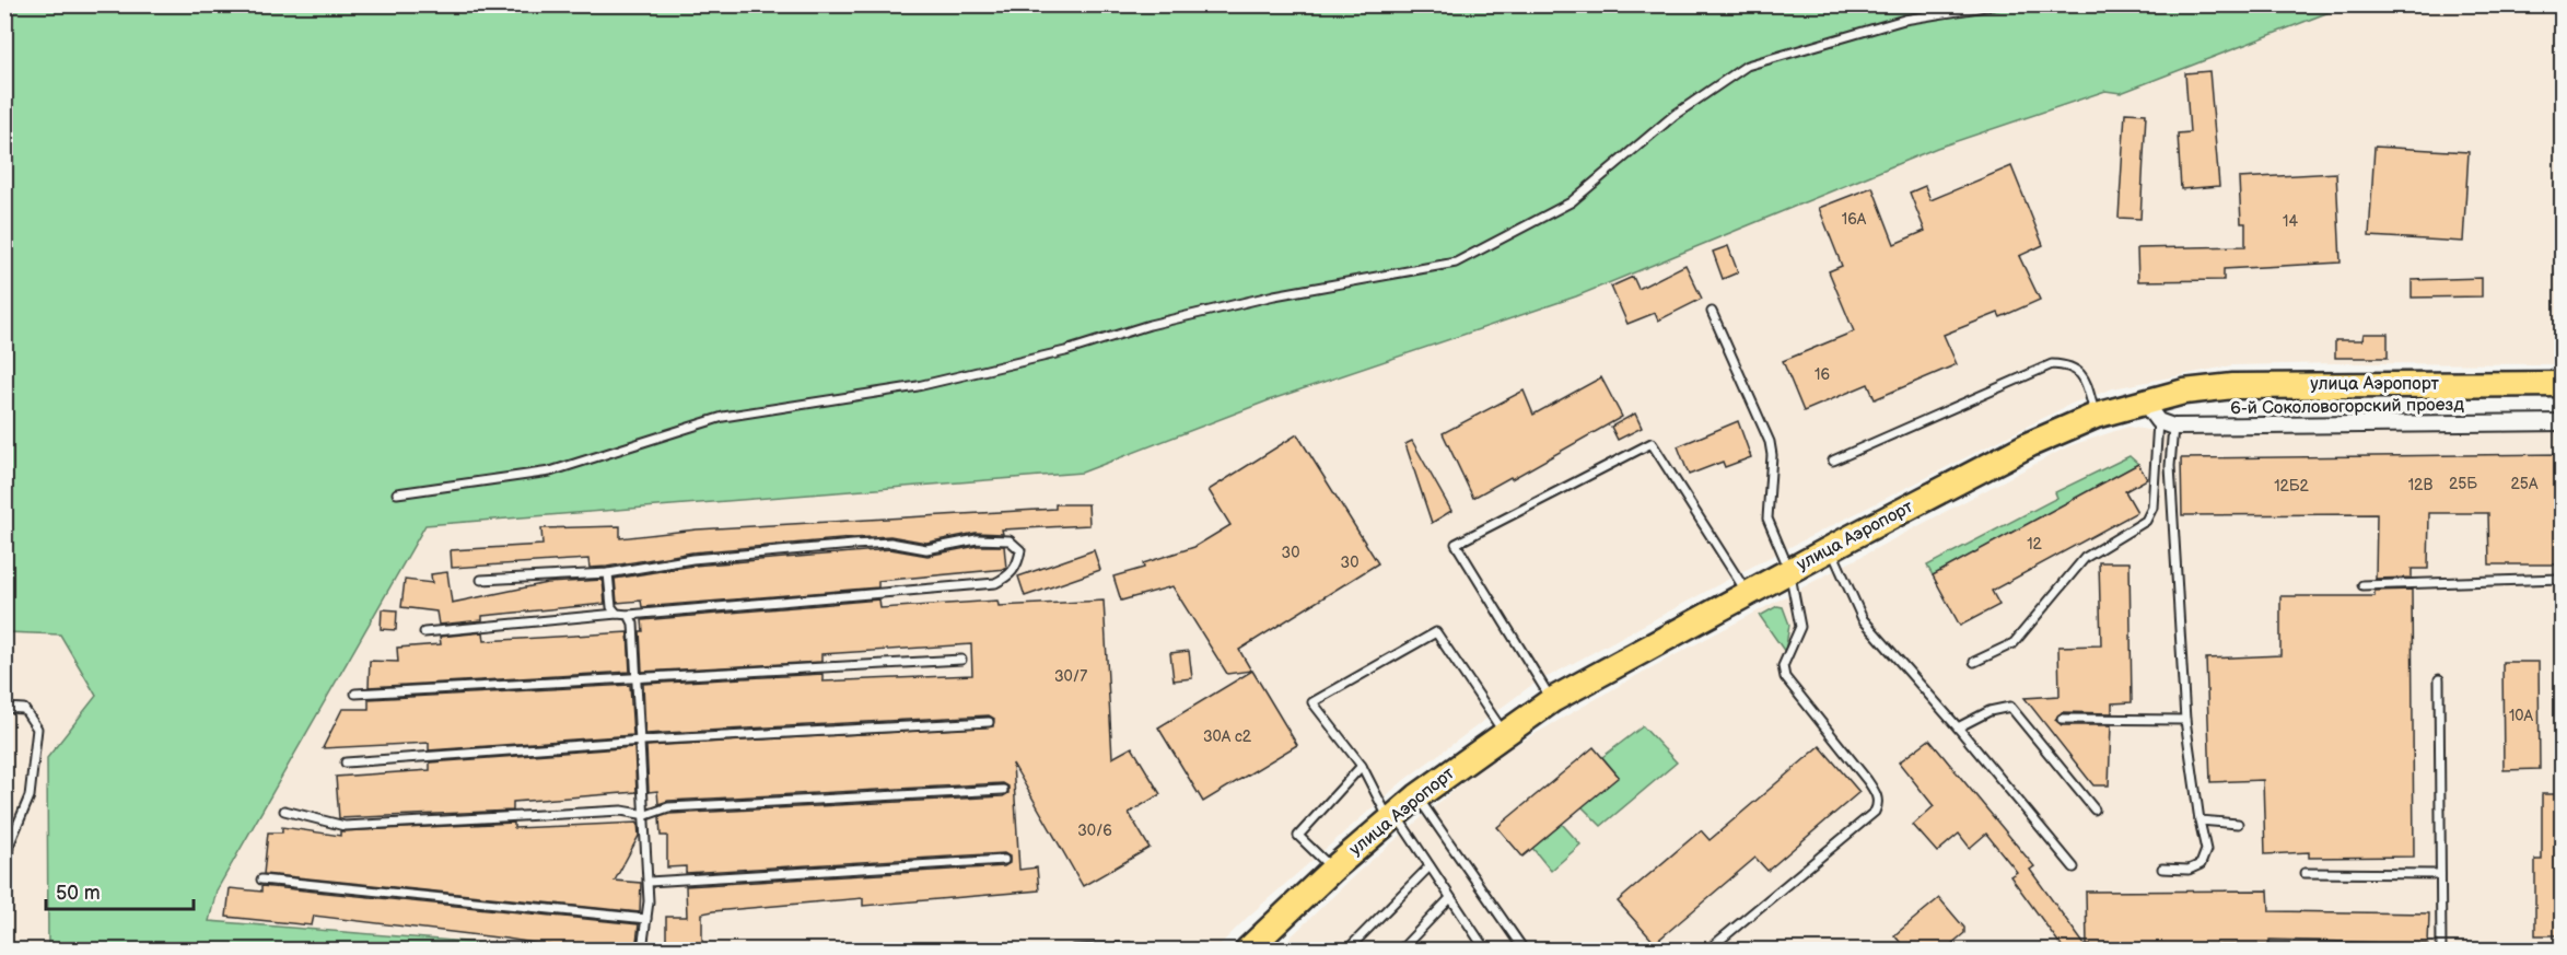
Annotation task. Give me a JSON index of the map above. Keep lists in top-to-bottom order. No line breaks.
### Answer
{"streets":{"main road":["улица Аэропорт"],"street":["6-й Соколовогорский проезд"]},"crossings":[["улица Аэропорт","6-й Соколовогорский проезд"]],"house_numbers":["16А","14","16","25Б","25А","12В","12Б2","12","30","30","30/7","10А","30А с2","30/6"],"scale_bar":"50 m"}
